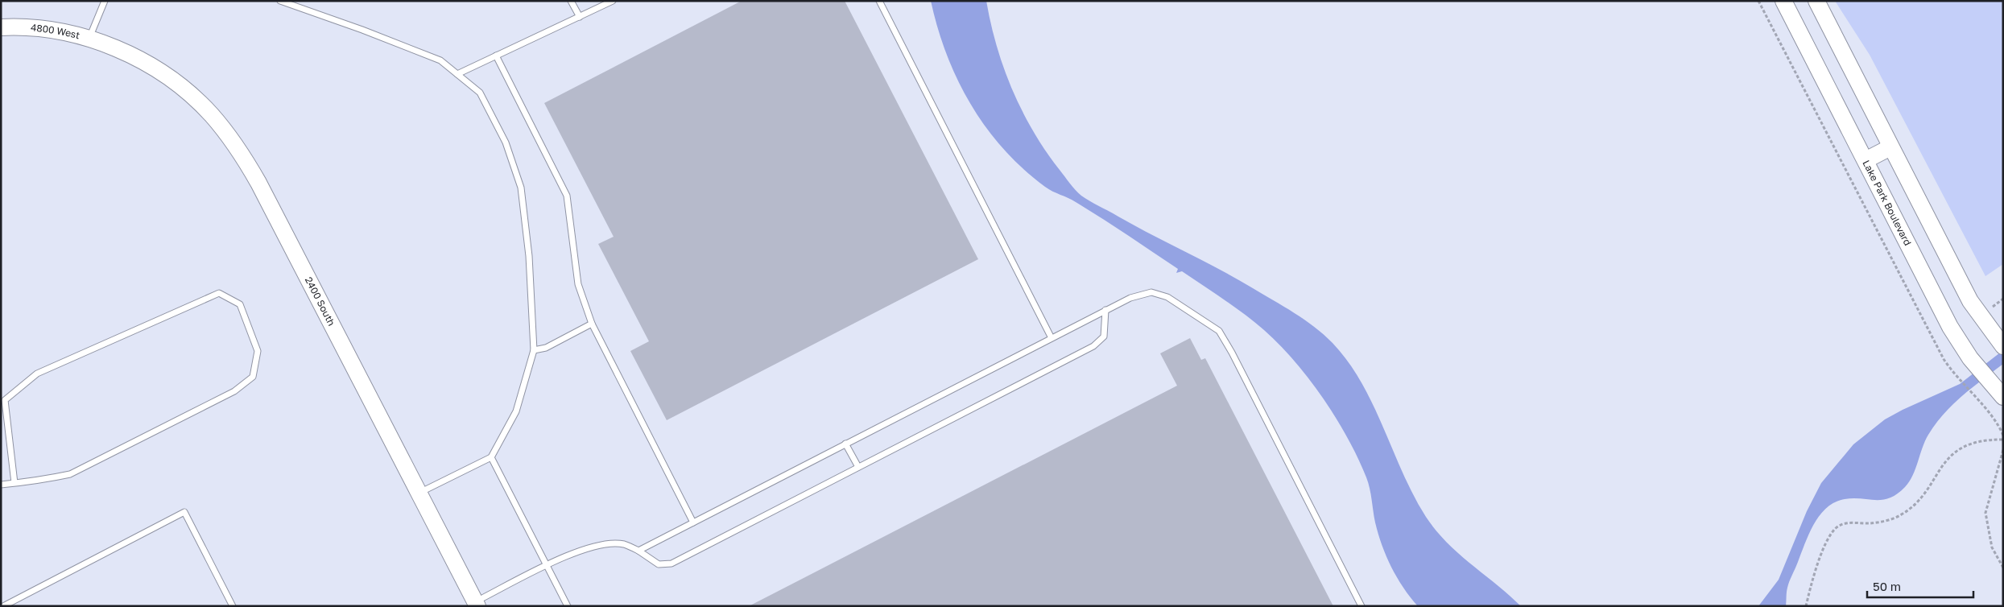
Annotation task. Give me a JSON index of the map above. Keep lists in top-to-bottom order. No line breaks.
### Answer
{"streets":{"street":["4800 West","Lake Park Boulevard","2400 South"]},"crossings":[["4800 West","2400 South"]],"scale_bar":"50 m"}
